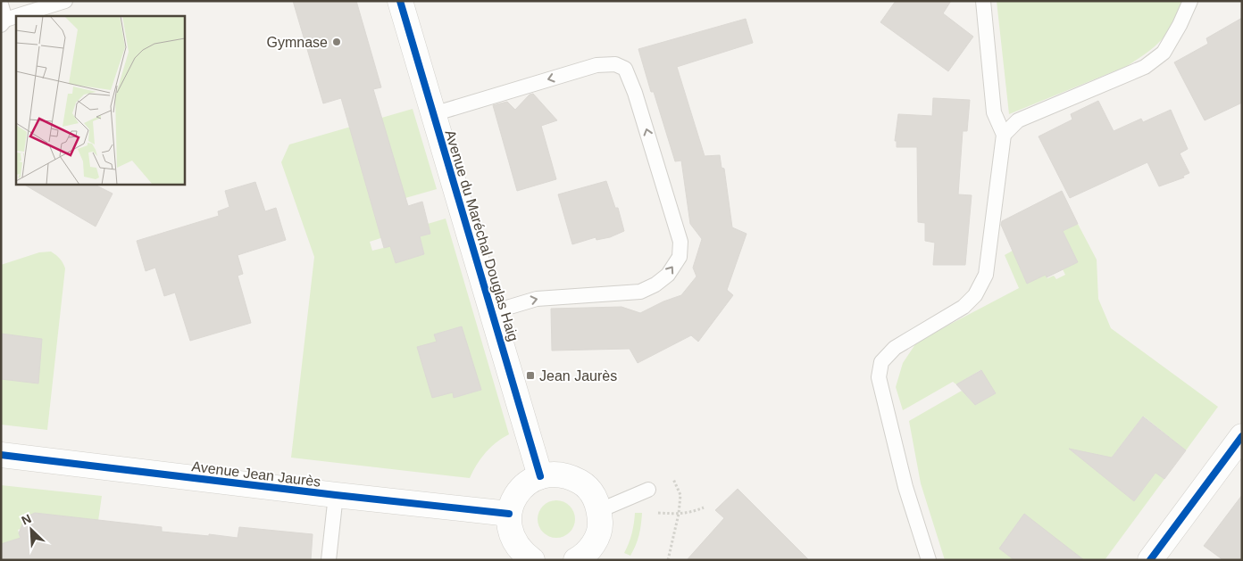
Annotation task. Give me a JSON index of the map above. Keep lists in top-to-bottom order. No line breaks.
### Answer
{"streets":{"street":["Avenue du Maréchal Douglas Haig","Avenue Jean Jaurès"]},"places":{"other":["Gymnase"],"transit":["Jean Jaurès"]},"north":"top left"}
